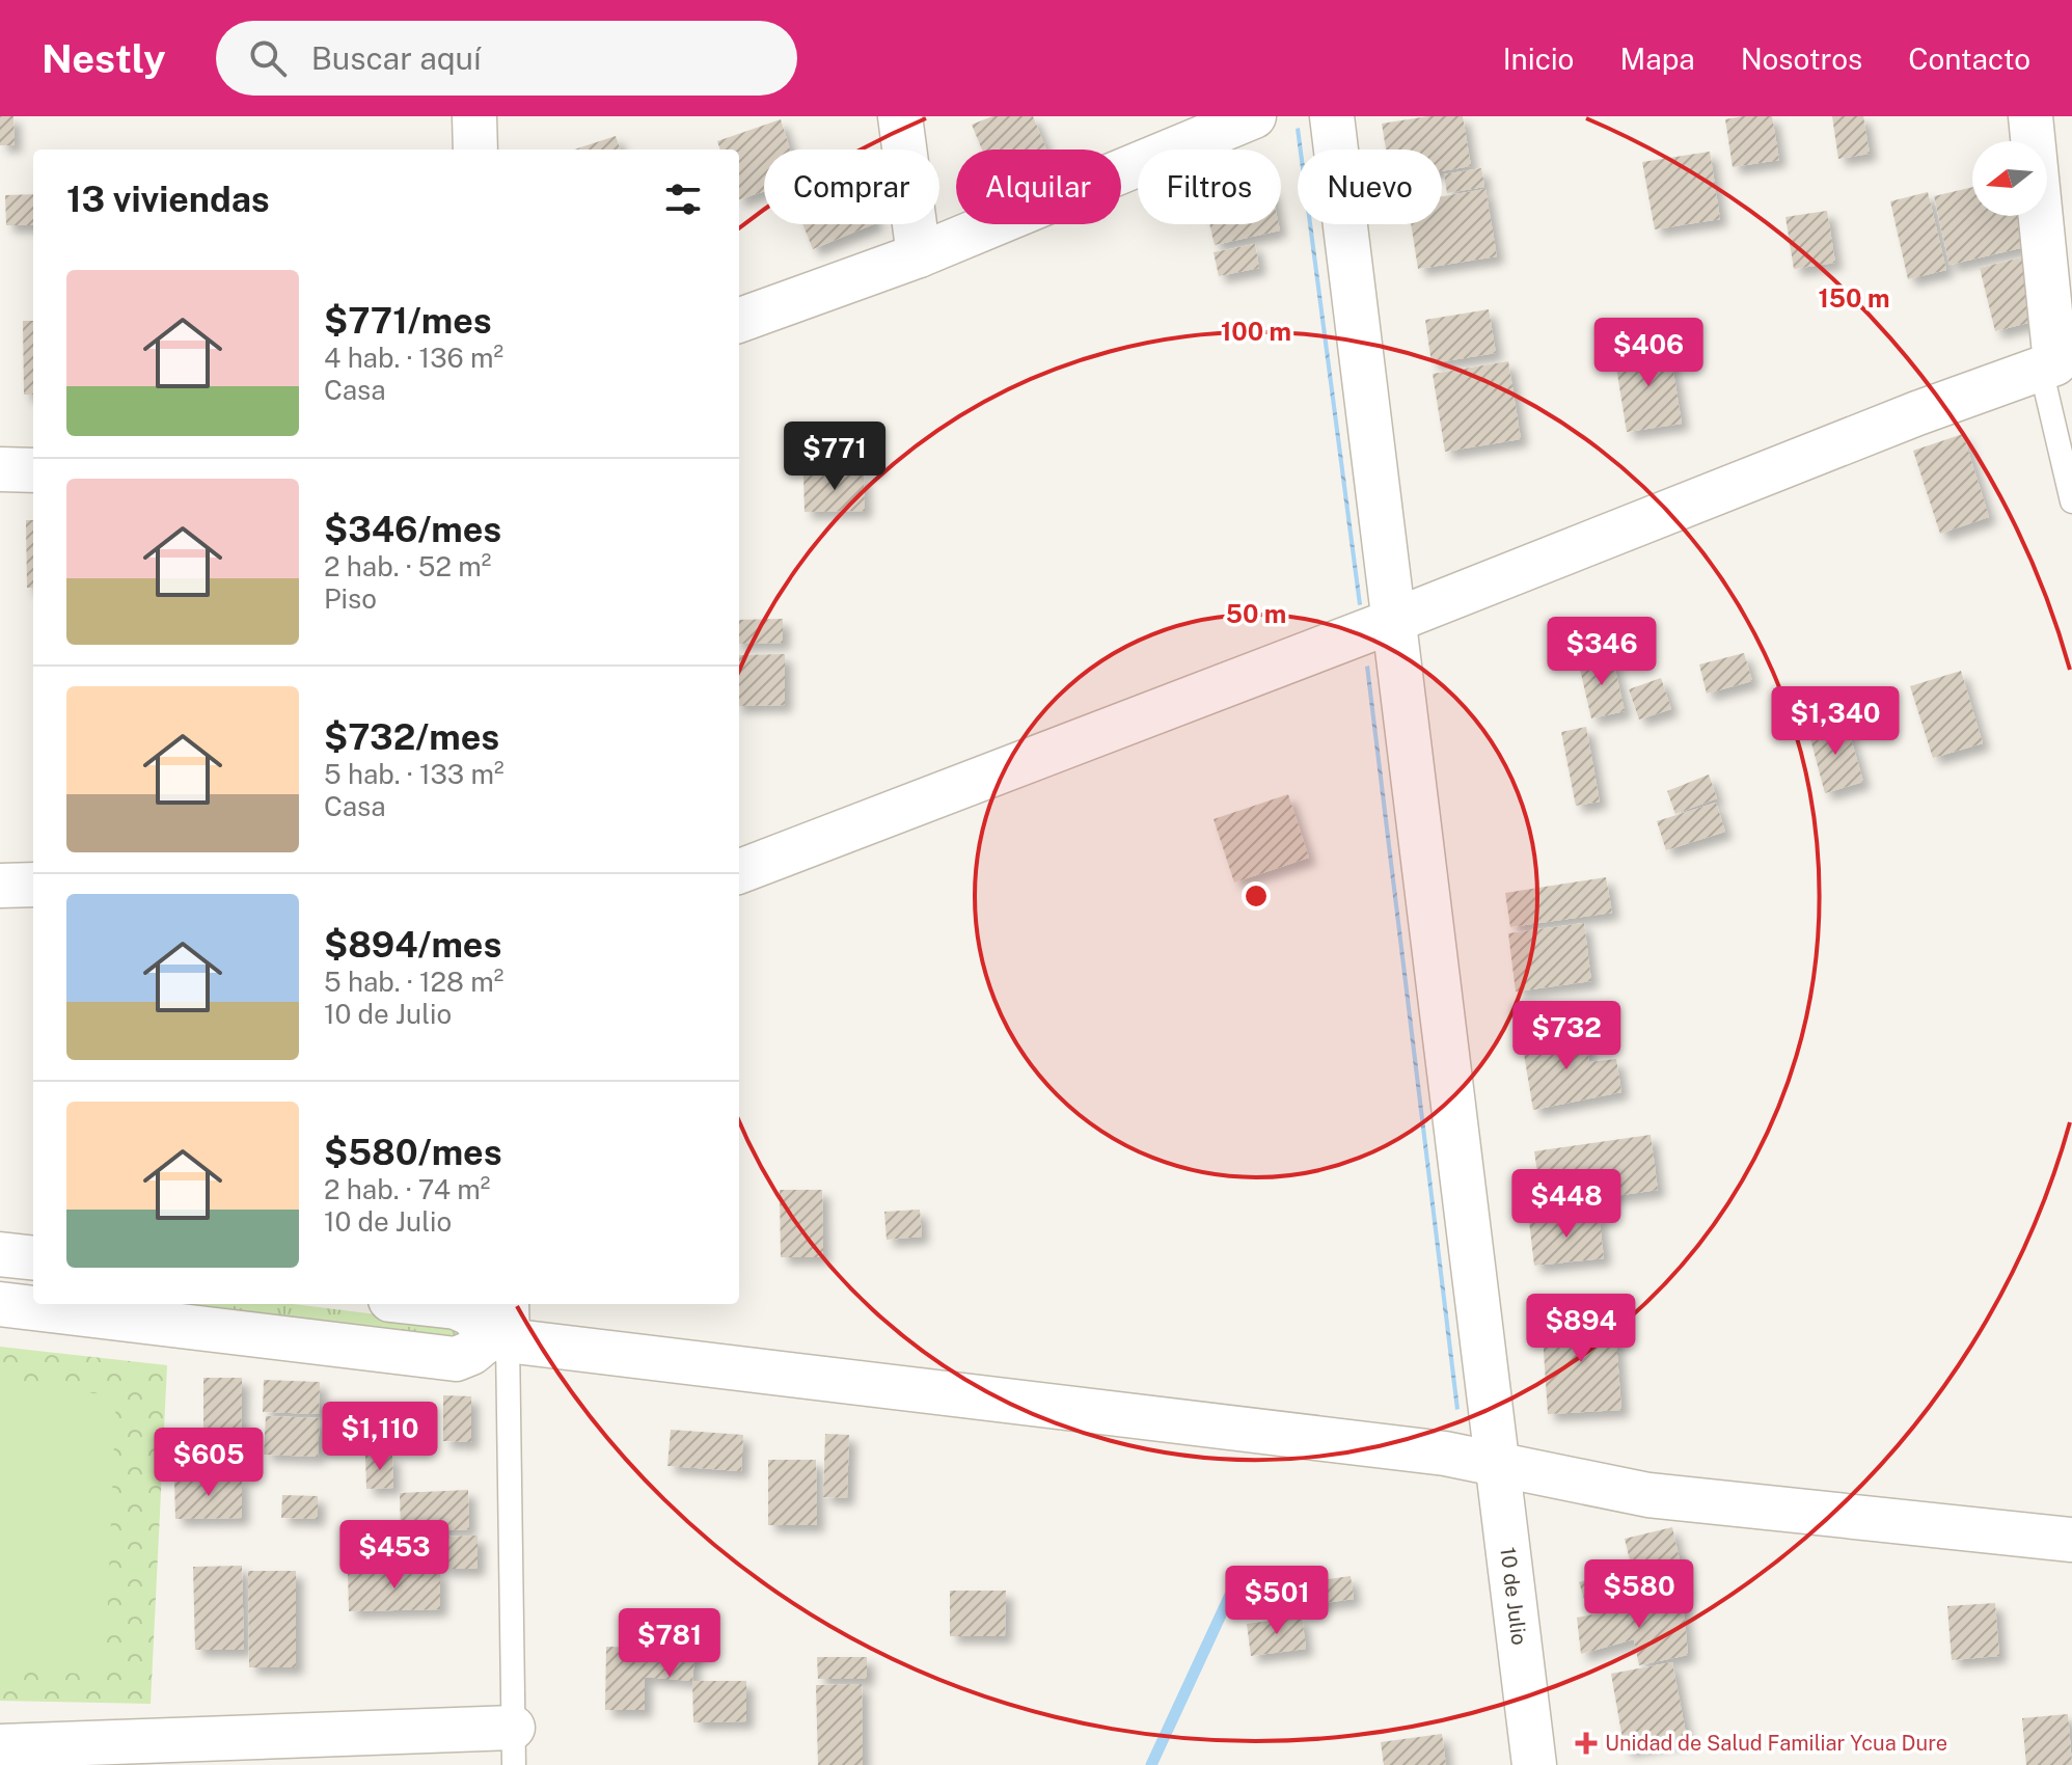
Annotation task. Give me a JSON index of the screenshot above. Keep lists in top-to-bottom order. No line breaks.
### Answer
{"streets":{"street":["10 de Julio"]},"places":{"health":["Unidad de Salud Familiar Ycua Dure"]},"north":"left","page":{"header":"Nestly","search":"Buscar aquí","nav":["Inicio","Mapa","Nosotros","Contacto"],"chip":["Comprar","Alquilar","Filtros","Nuevo"],"heading":"13 viviendas","list":[{"name":"$771/mes","note":"4 hab. · 136 m² · Casa"},{"name":"$346/mes","note":"2 hab. · 52 m² · Piso"},{"name":"$732/mes","note":"5 hab. · 133 m² · Casa"},{"name":"$894/mes","note":"5 hab. · 128 m² · 10 de Julio"},{"name":"$580/mes","note":"2 hab. · 74 m² · 10 de Julio"}],"price":["$406","$771","$346","$1,340","$732","$448","$894","$1,110","$605","$453","$580","$501","$781"]},"rings":["150 m","100 m","50 m"]}
